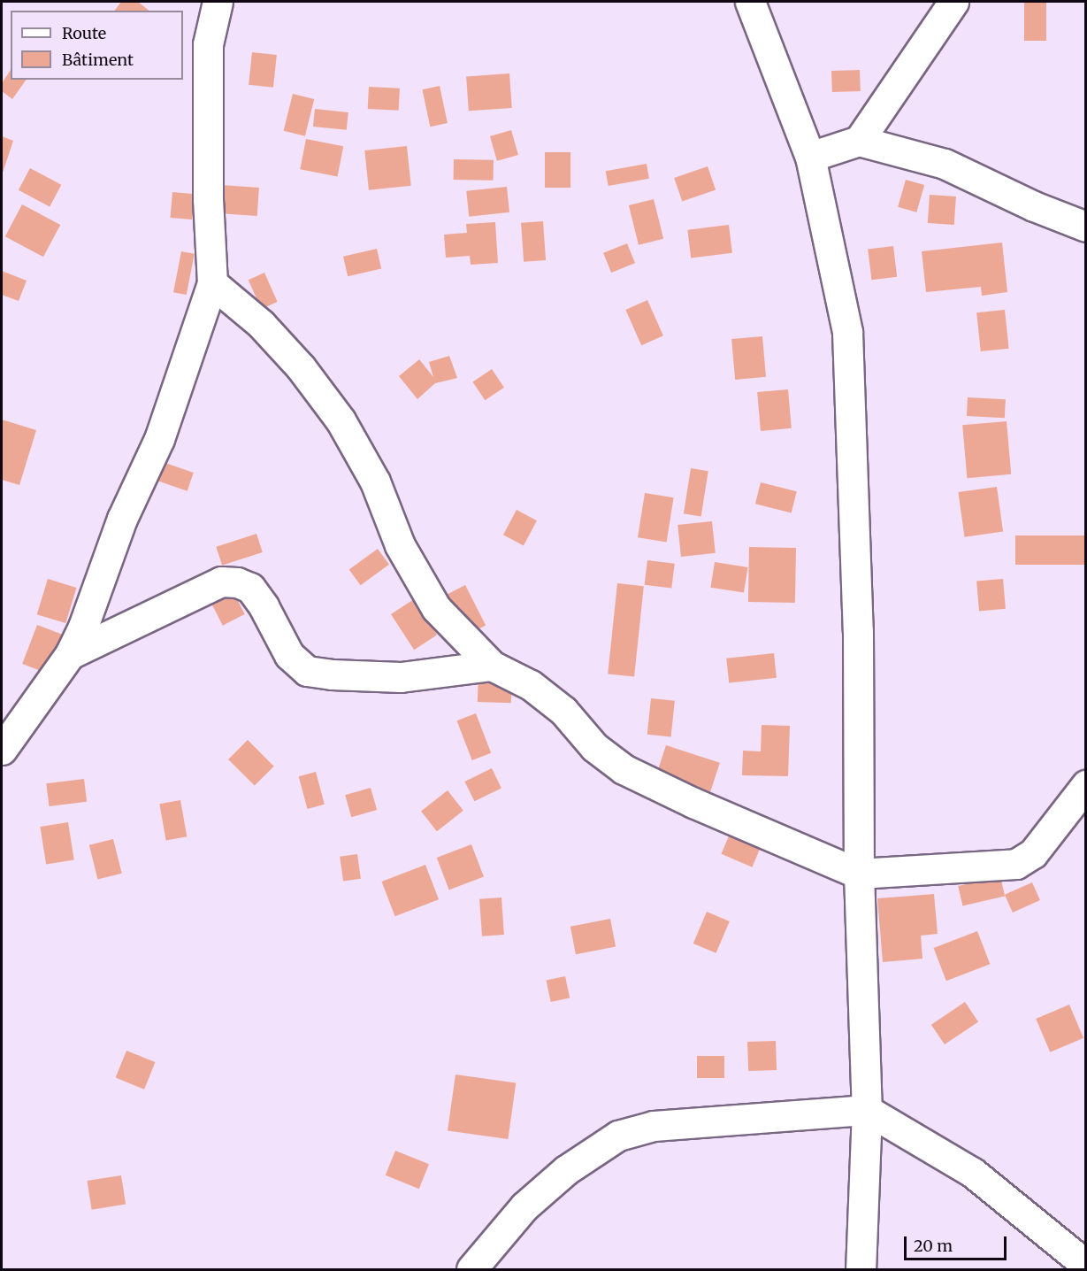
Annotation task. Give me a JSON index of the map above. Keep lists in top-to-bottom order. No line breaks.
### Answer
{"legend":["Route","Bâtiment"],"scale_bar":"20 m"}
